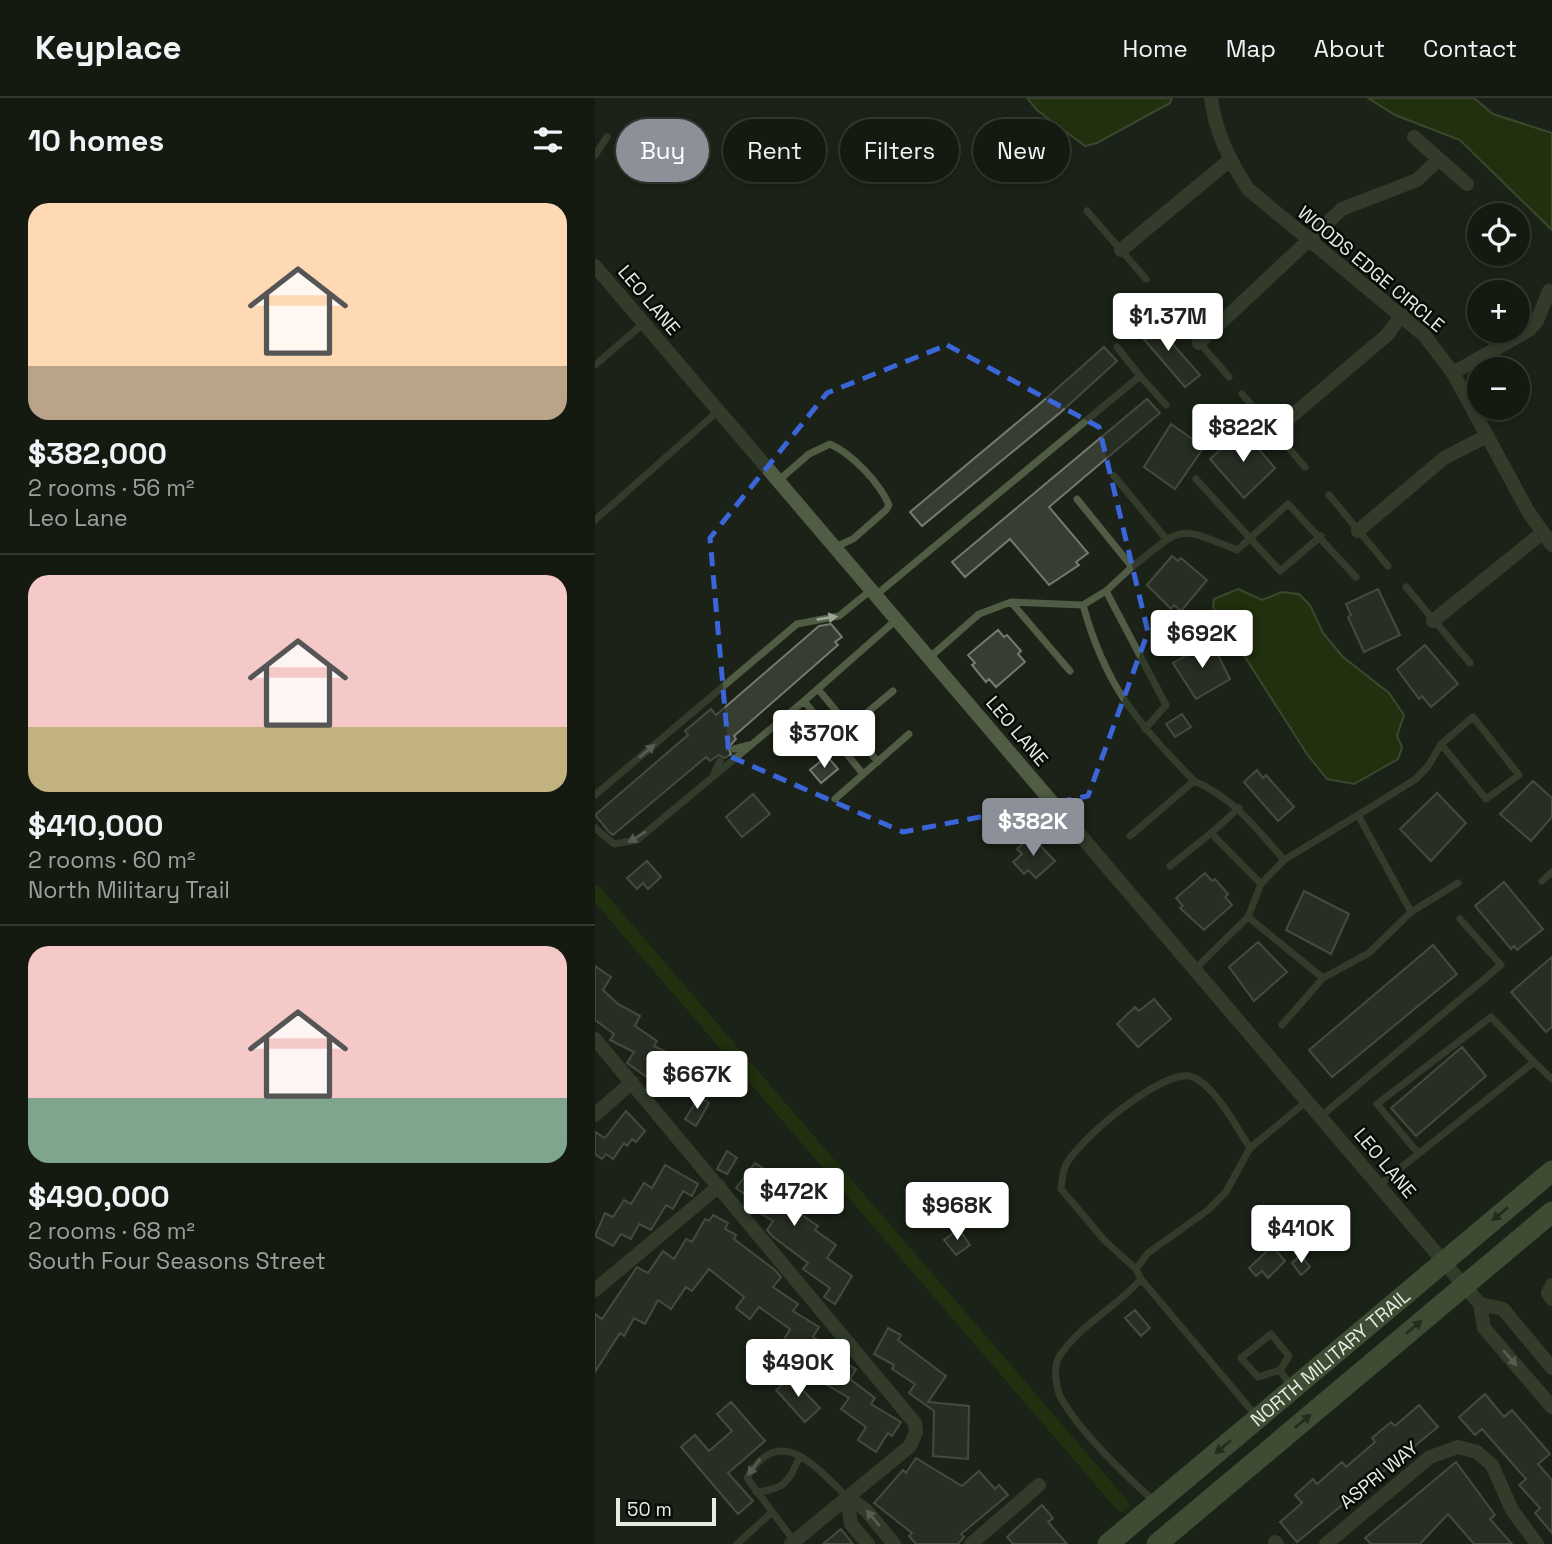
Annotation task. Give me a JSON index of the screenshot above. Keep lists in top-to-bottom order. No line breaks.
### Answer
{"streets":{"main road":["NORTH MILITARY TRAIL"],"street":["WOODS EDGE CIRCLE","LEO LANE","ASPRI WAY"]},"crossings":[["LEO LANE","NORTH MILITARY TRAIL"]],"scale_bar":"50 m","page":{"header":"Keyplace","nav":["Home","Map","About","Contact"],"heading":"10 homes","chip":["Buy","Rent","Filters","New"],"list":[{"name":"$382,000","note":"2 rooms · 56 m² · Leo Lane"},{"name":"$410,000","note":"2 rooms · 60 m² · North Military Trail"},{"name":"$490,000","note":"2 rooms · 68 m² · South Four Seasons Street"}],"map_buttons":["+","−"],"price":["$1.37M","$822K","$692K","$370K","$382K","$667K","$472K","$968K","$410K","$490K"],"scale":"50 m"}}
